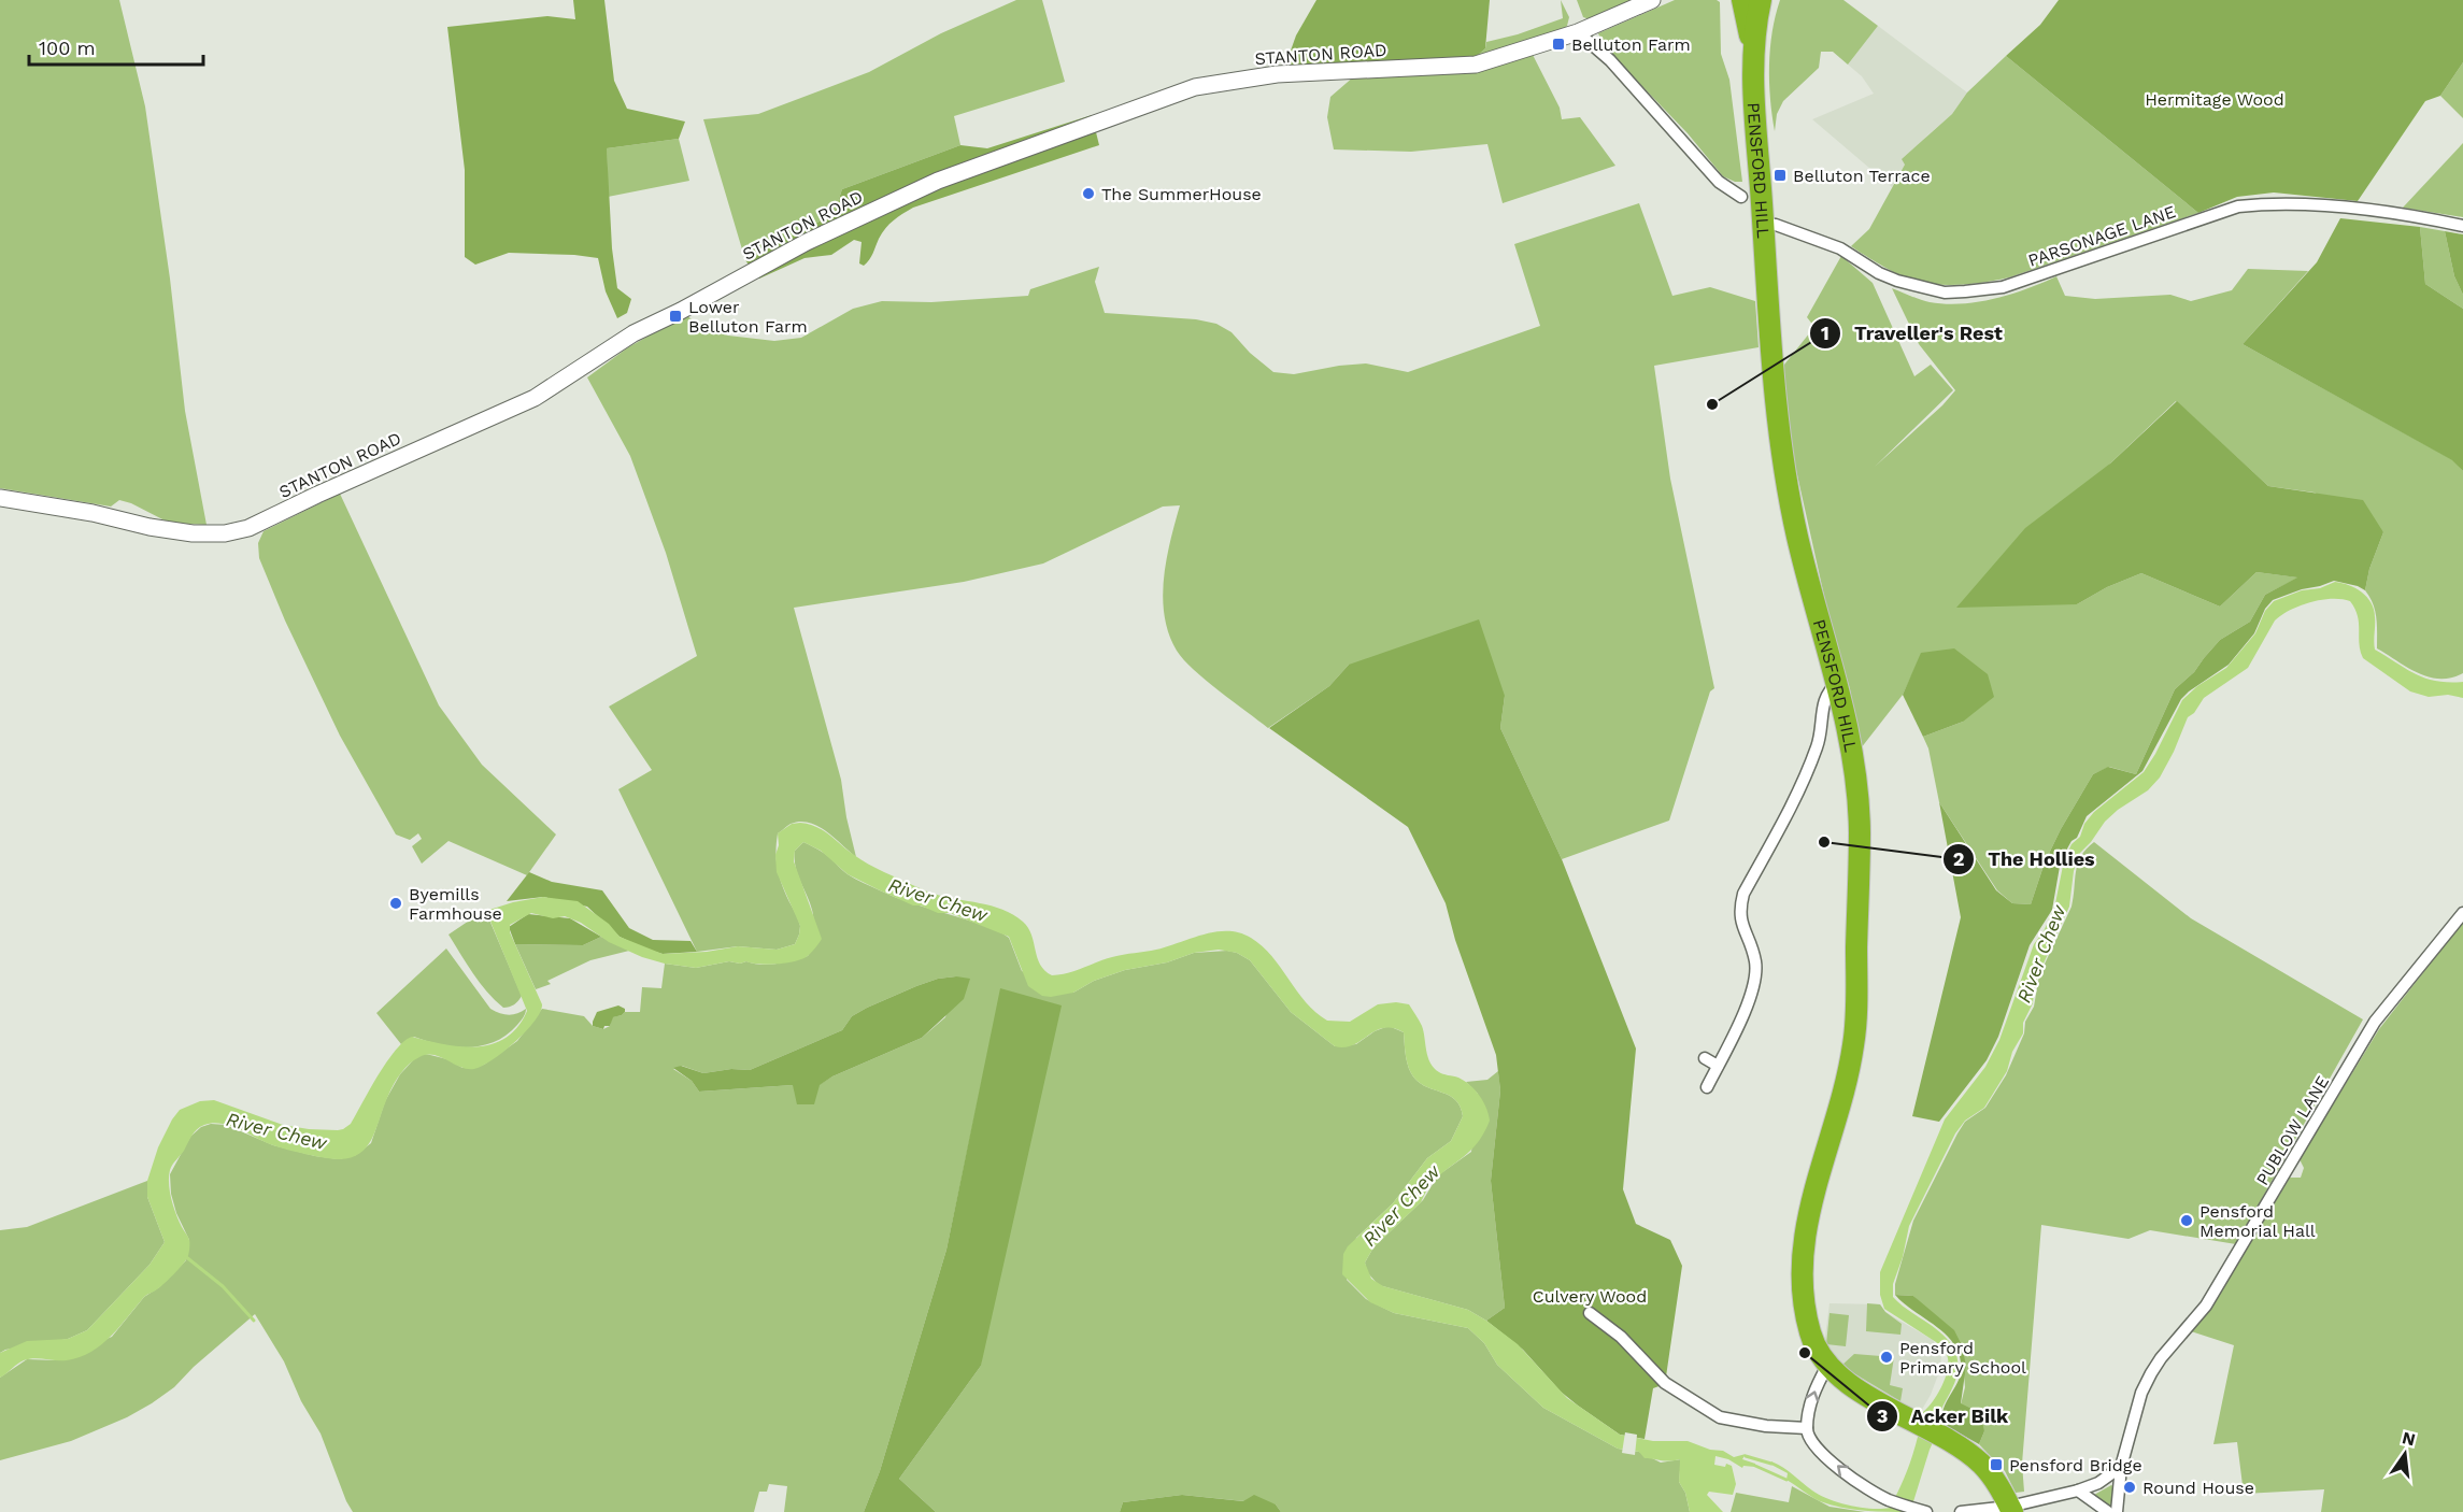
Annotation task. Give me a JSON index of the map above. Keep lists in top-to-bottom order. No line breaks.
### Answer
{"streets":{"highway":["PENSFORD HILL"],"main road":["STANTON ROAD"],"street":["PARSONAGE LANE","PUBLOW LANE"]},"crossings":[["PENSFORD HILL","PARSONAGE LANE"]],"water":["River Chew"],"parks":["Hermitage Wood","Culvery Wood"],"places":{"transit":["Belluton Farm","Belluton Terrace","Lower Belluton Farm","Pensford Bridge"],"other":["The SummerHouse","Traveller's Rest","The Hollies","Byemills Farmhouse","Pensford Memorial Hall","Acker Bilk","Pensford Primary School","Round House"]},"scale_bar":"100 m","north":"top"}
